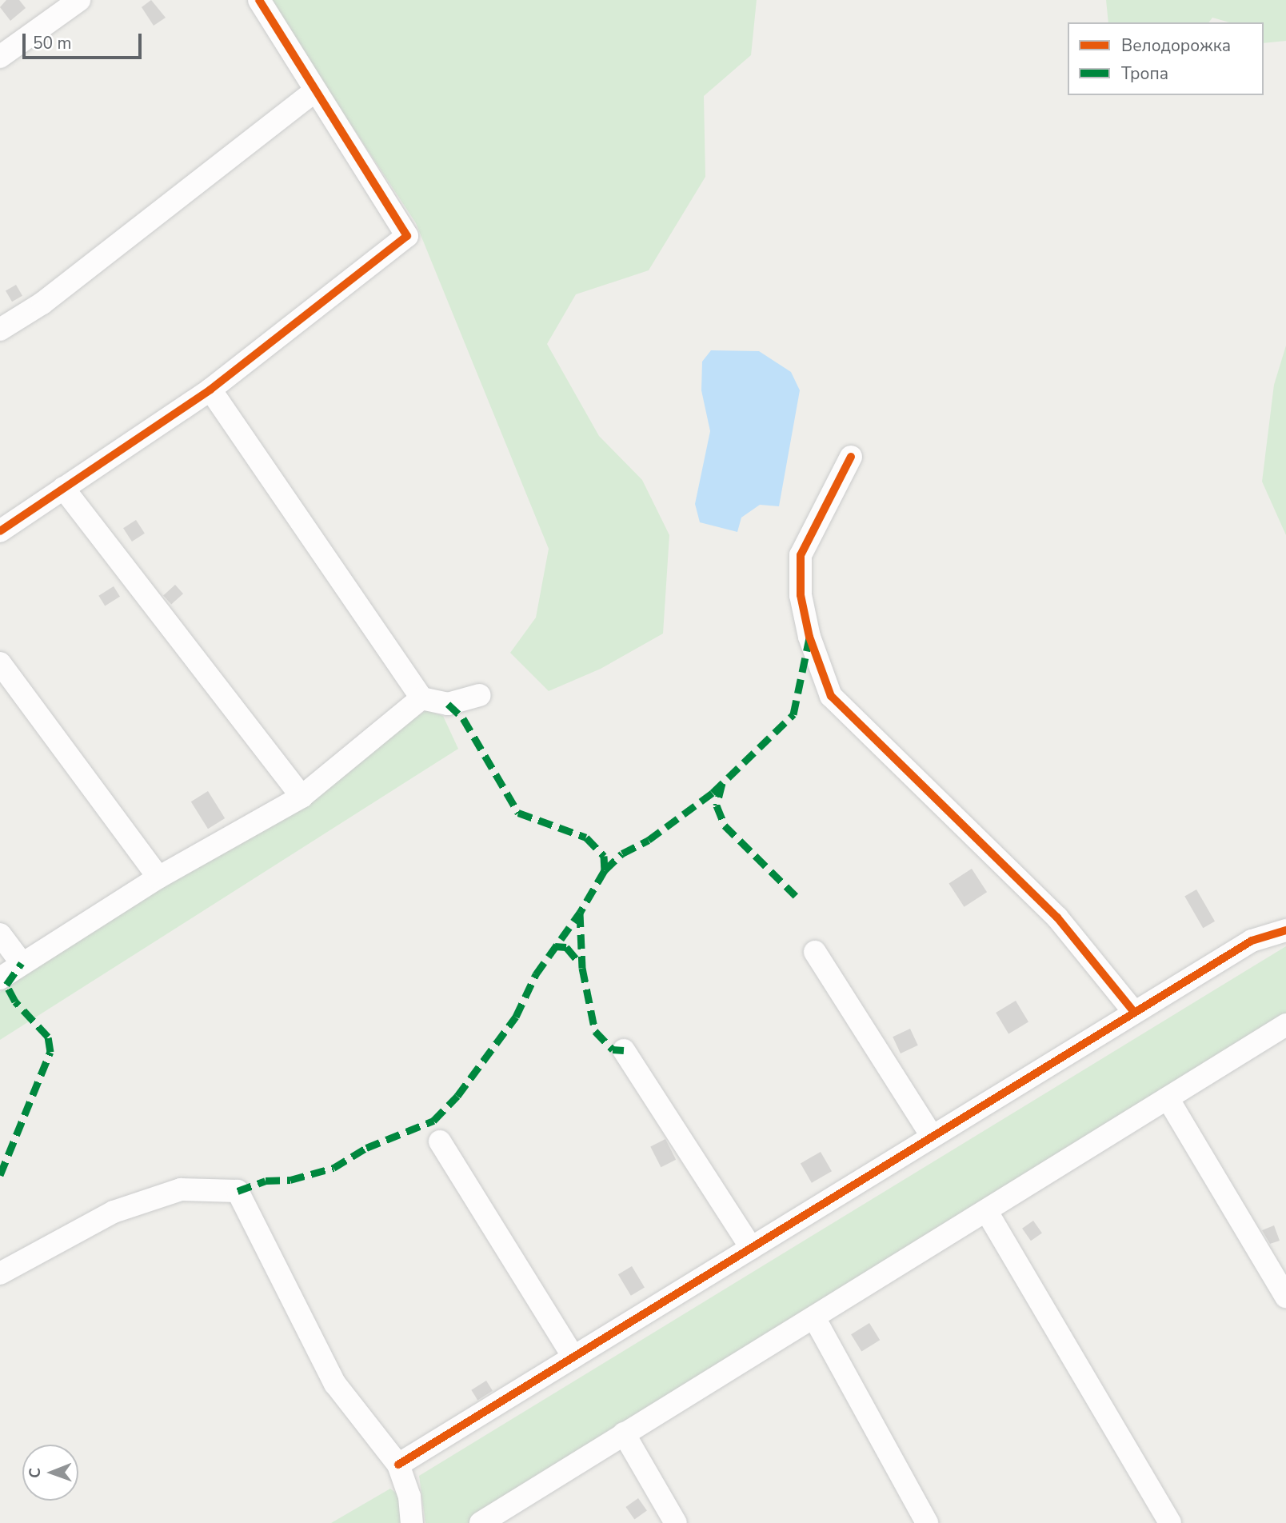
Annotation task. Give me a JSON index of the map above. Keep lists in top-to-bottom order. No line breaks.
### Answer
{"legend":["Велодорожка","Тропа"],"scale_bar":"50 m","north":"left"}
